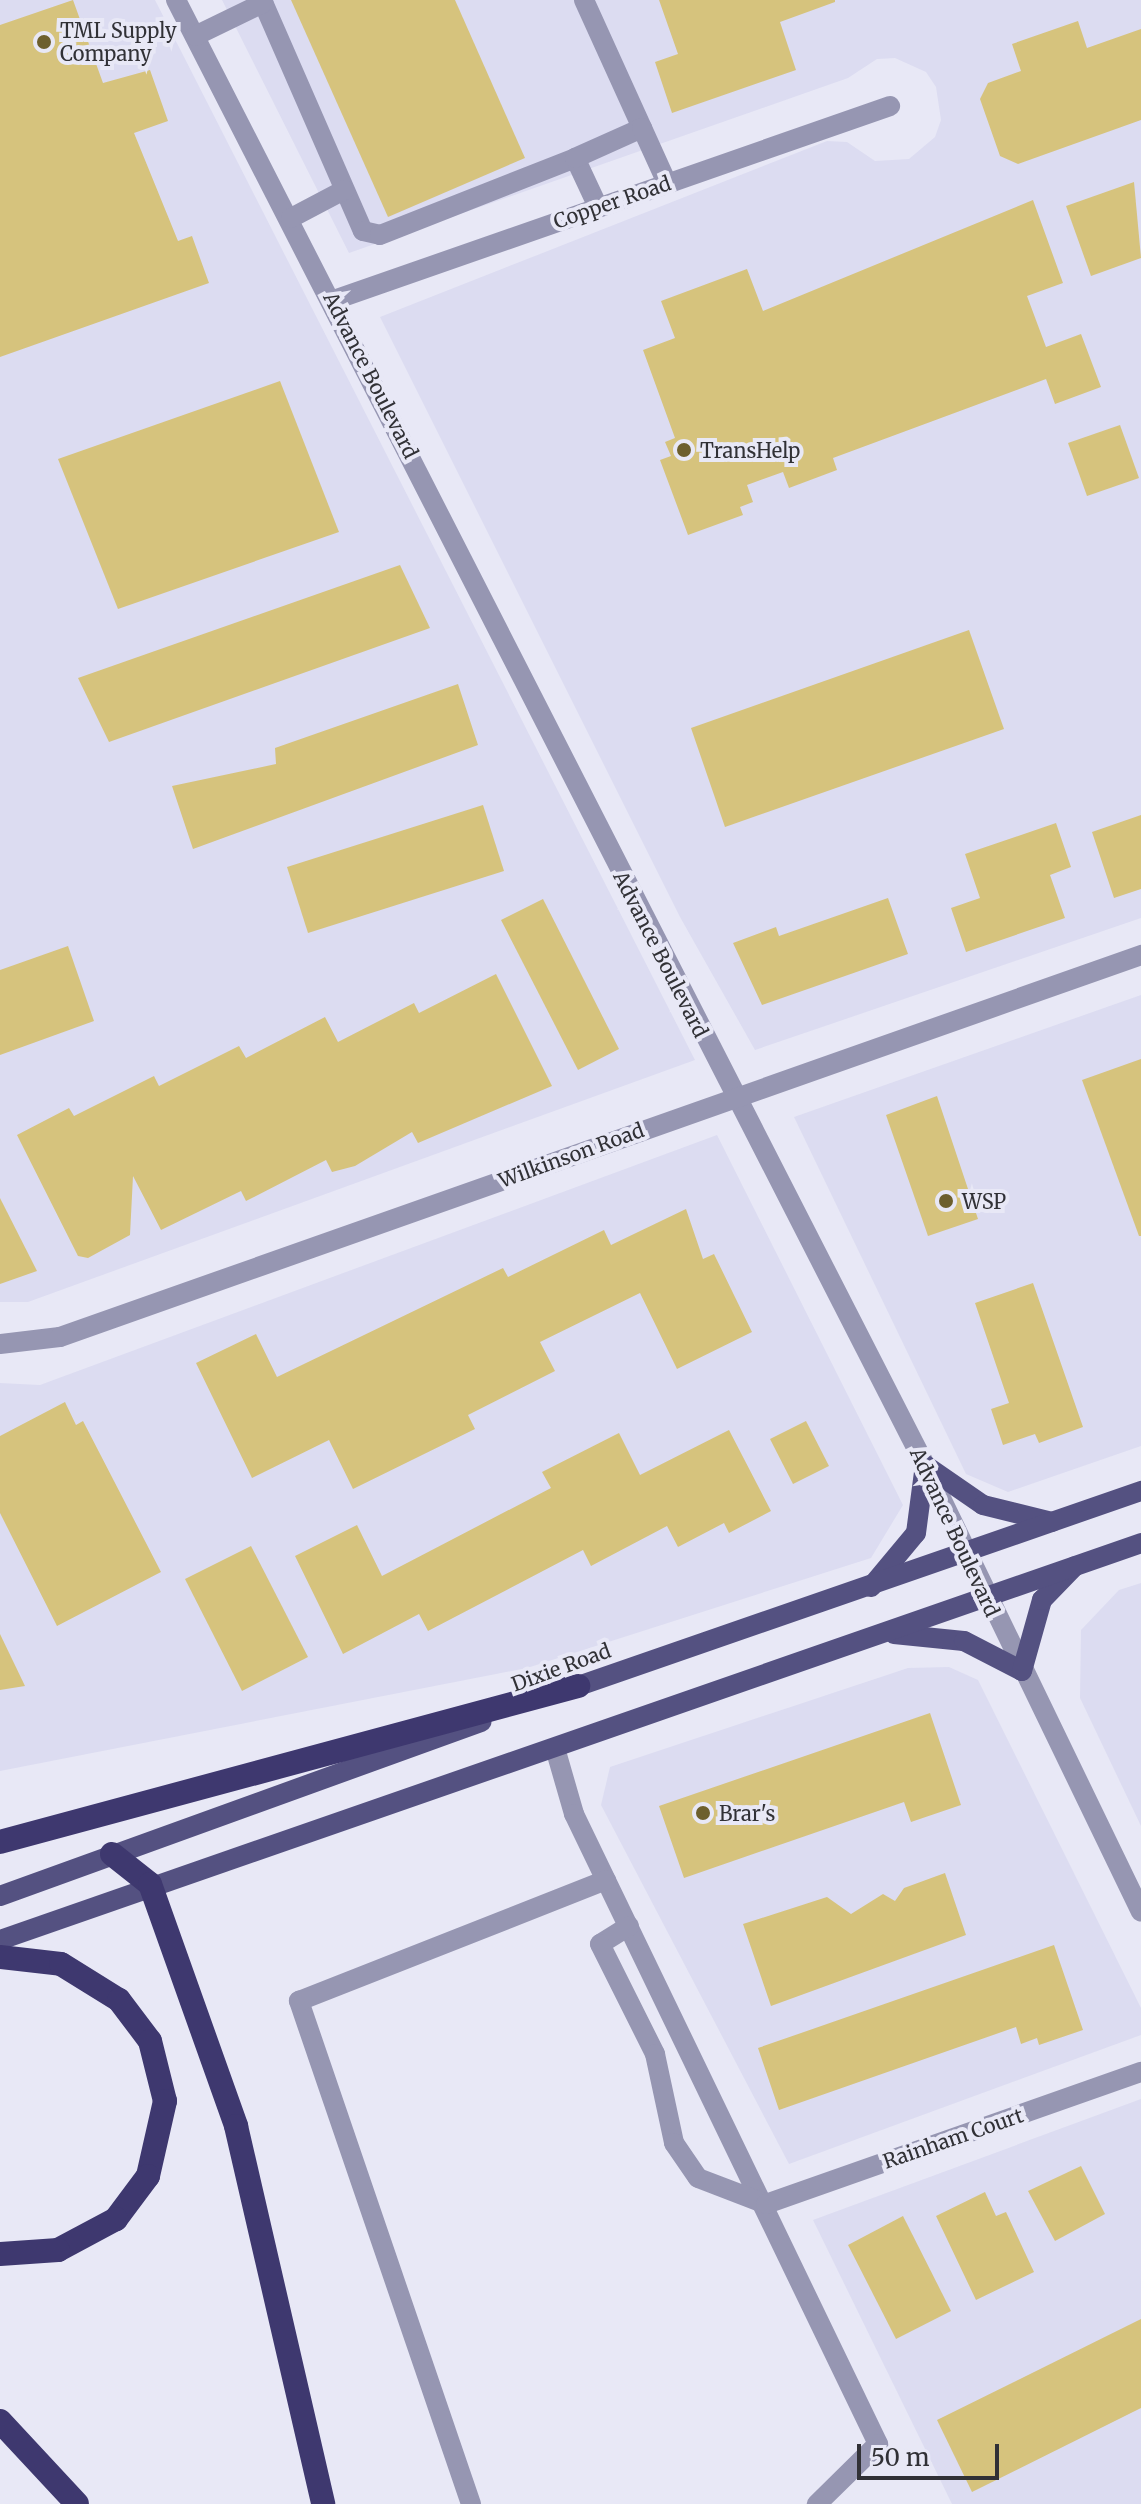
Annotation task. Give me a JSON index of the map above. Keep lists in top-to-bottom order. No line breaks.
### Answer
{"streets":{"main road":["Dixie Road"],"street":["Copper Road","Advance Boulevard","Wilkinson Road","Rainham Court"]},"crossings":[["Copper Road","Advance Boulevard"],["Advance Boulevard","Wilkinson Road"],["Advance Boulevard","Dixie Road"]],"places":["TML Supply Company","TransHelp","WSP","Brar's"],"scale_bar":"50 m"}
